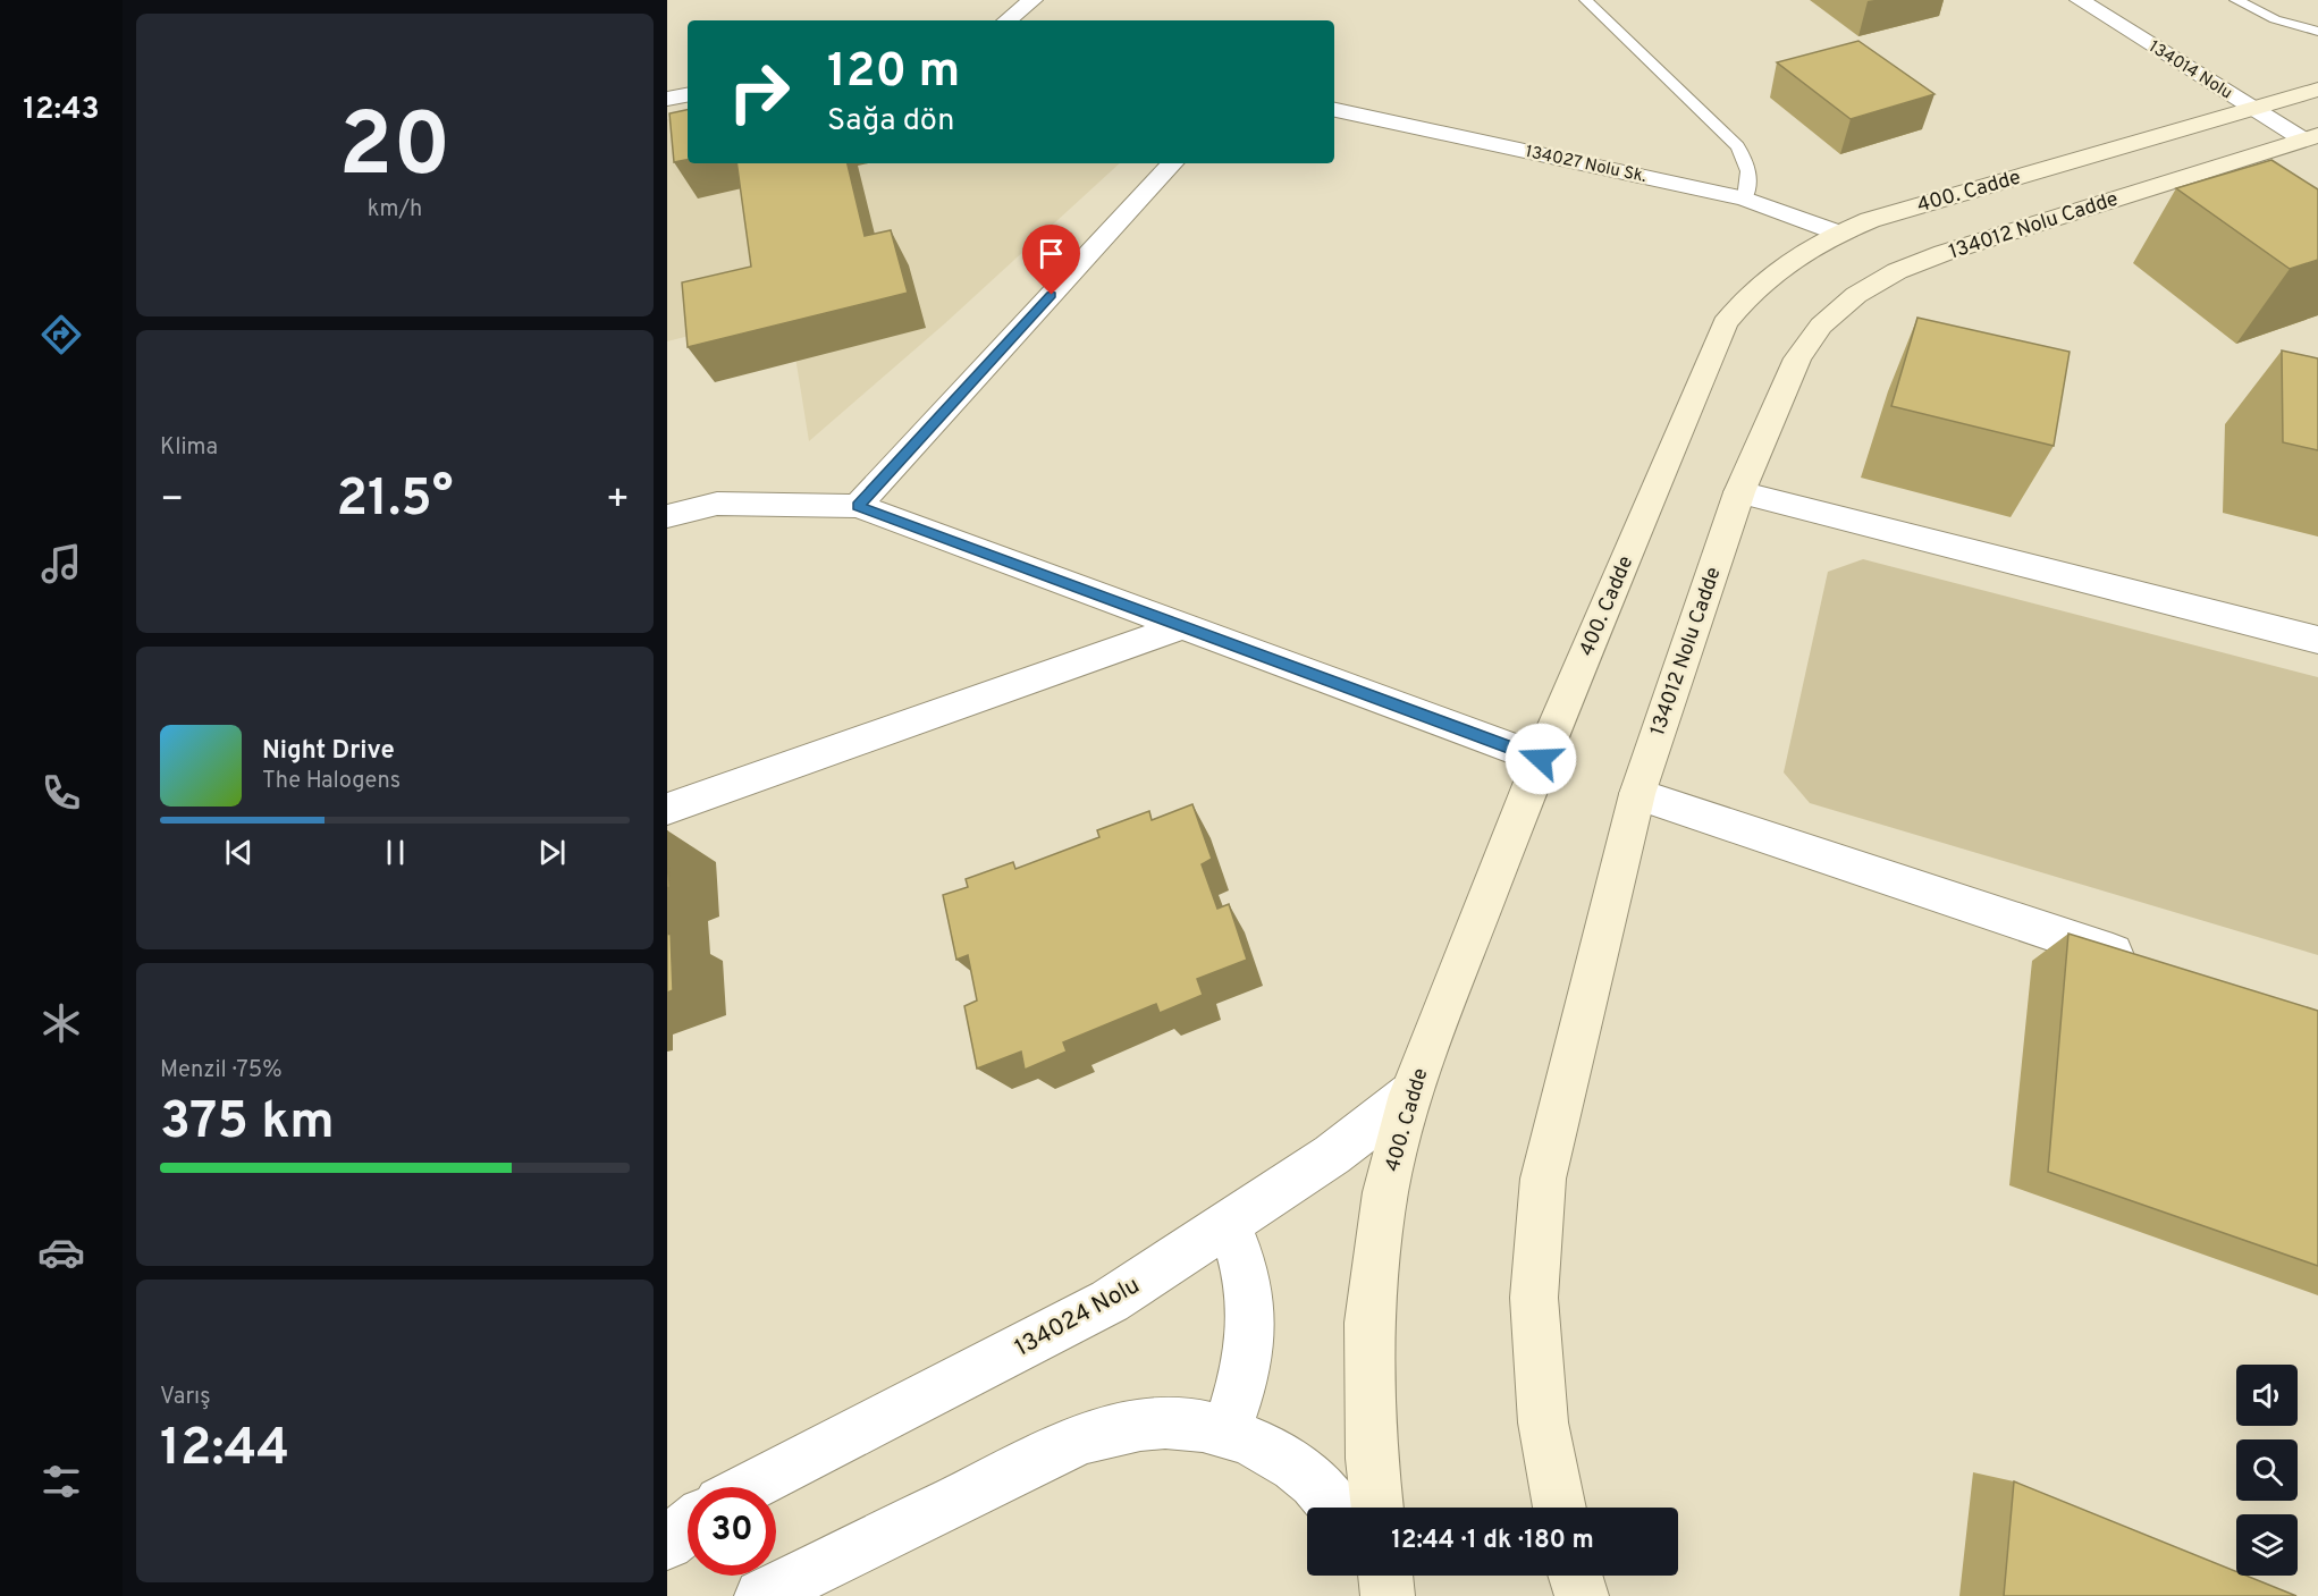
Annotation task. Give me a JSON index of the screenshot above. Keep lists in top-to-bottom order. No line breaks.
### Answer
{"streets":{"main road":["400. Cadde","134012 Nolu Cadde"],"street":["134014 Nolu","134027 Nolu Sk.","134024 Nolu"]},"crossings":[["134014 Nolu","400. Cadde"],["134014 Nolu","134012 Nolu Cadde"],["134027 Nolu Sk.","400. Cadde"],["400. Cadde","134024 Nolu"]],"page":{"tabs":"12:43","tile":[["20","km/h"],"Klima",["Menzil · 75%","375 km"],["Varış","12:44"]],"turn":["120 m","Sağa dön"],"heat":["−","21.5°","+"],"song":["Night Drive","The Halogens"],"limit":"30","trip":"12:44 · 1 dk · 180 m"}}
